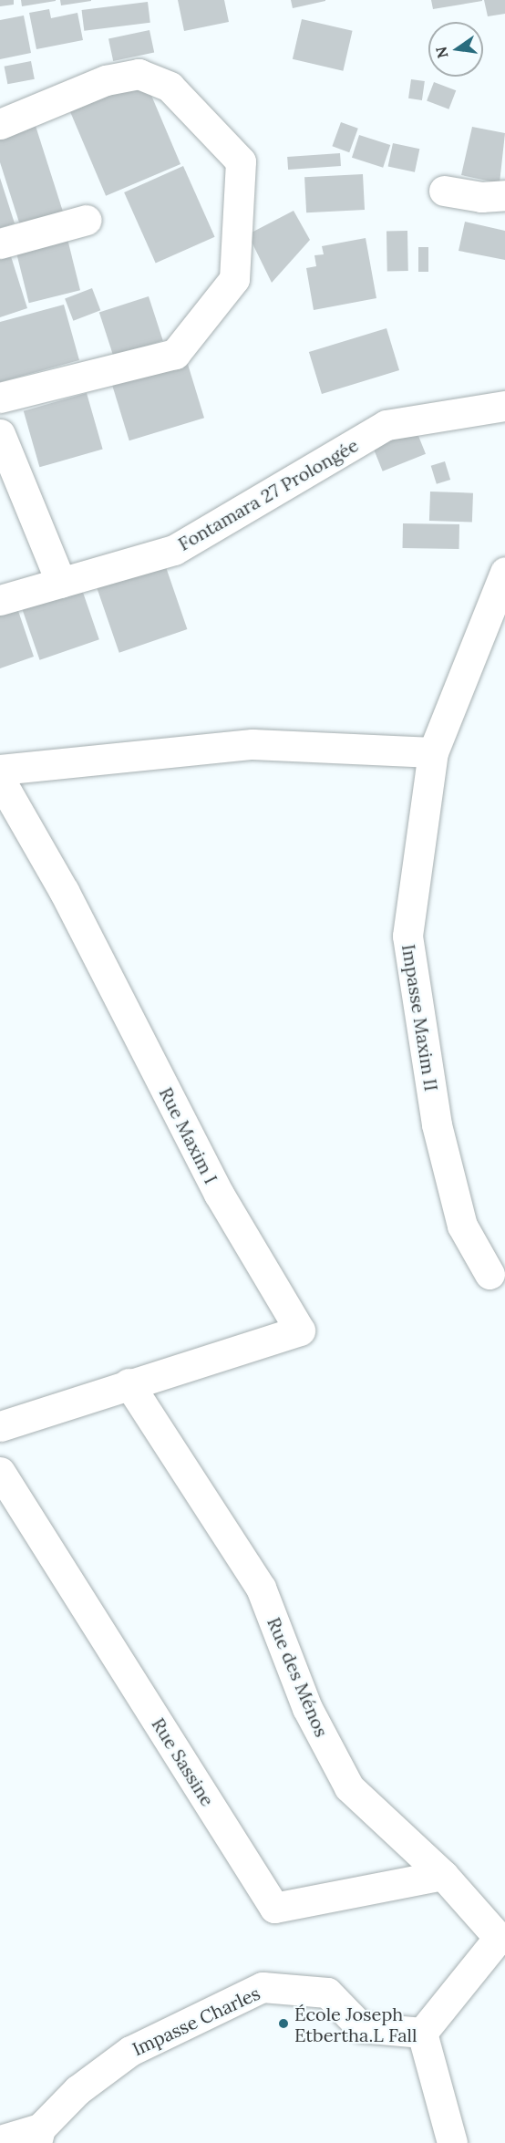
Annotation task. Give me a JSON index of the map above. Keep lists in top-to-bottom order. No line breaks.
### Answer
{"streets":{"street":["Fontamara 27 Prolongée","Impasse Maxim II","Rue Maxim I","Rue des Ménos","Rue Sassine","Impasse Charles"]},"crossings":[["Rue Maxim I","Rue des Ménos"],["Rue des Ménos","Rue Sassine"]],"places":["École Joseph Etbertha.L Fall"],"north":"left"}
